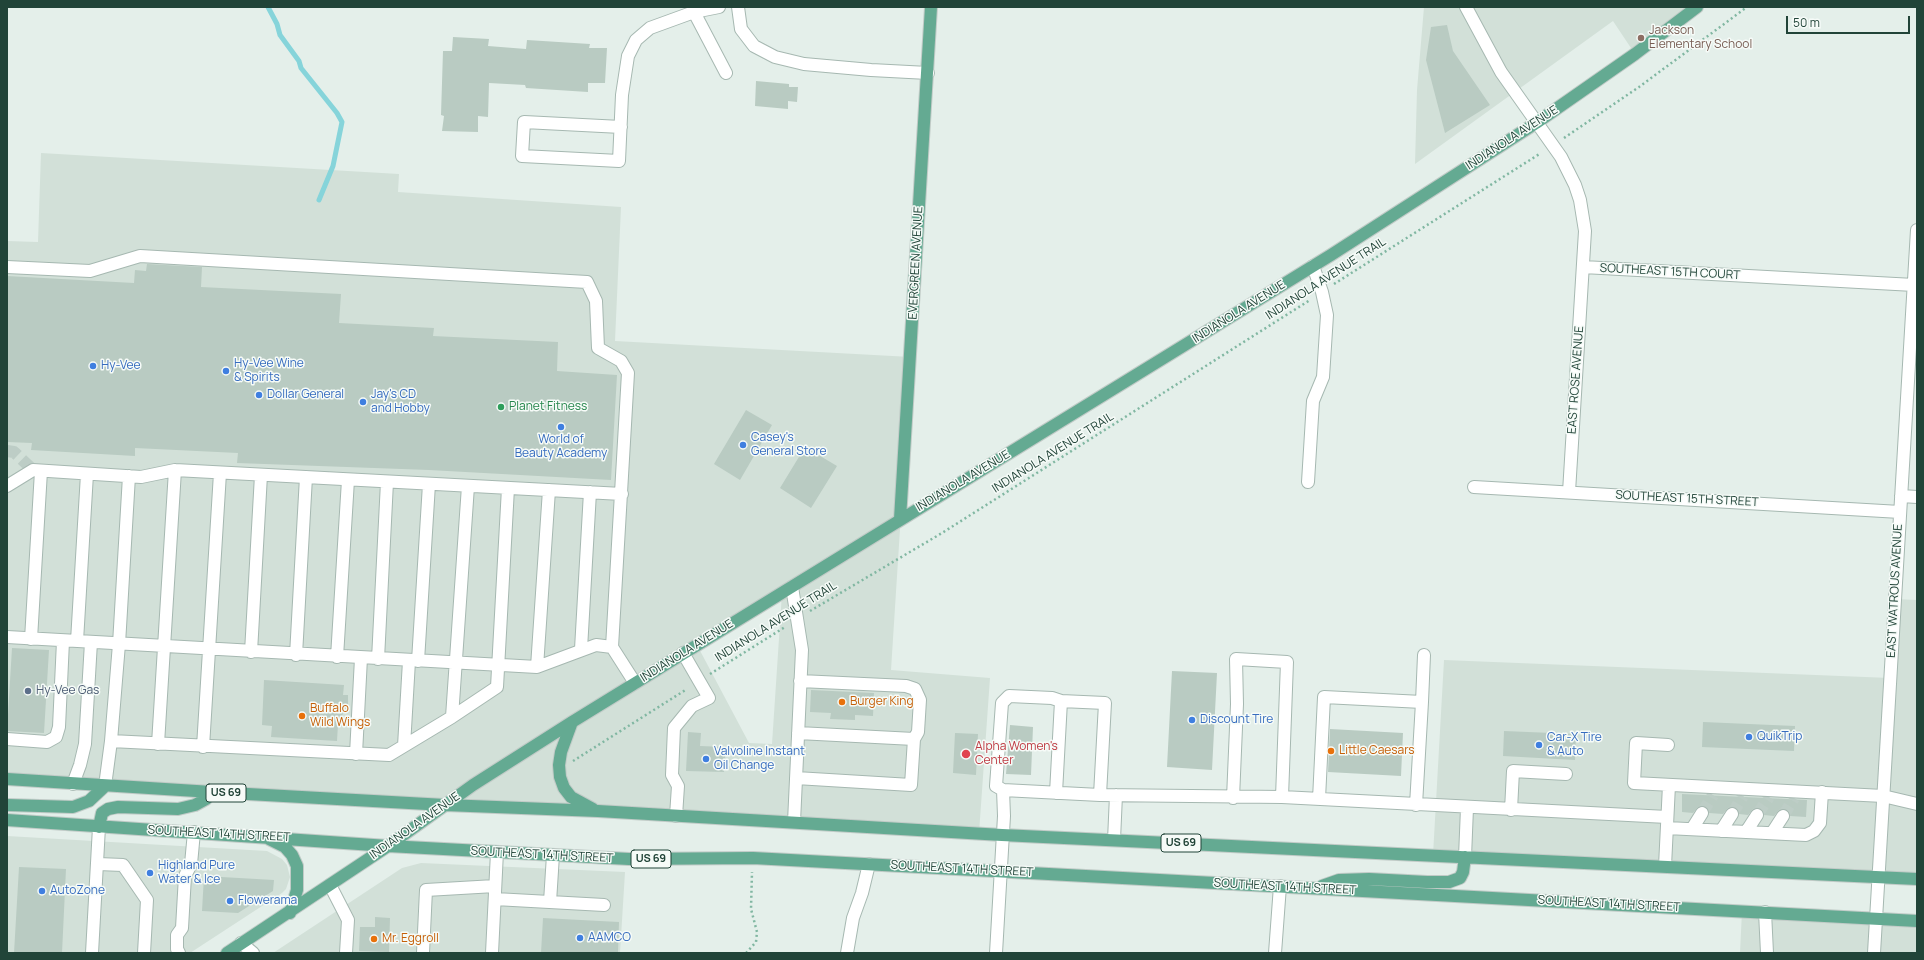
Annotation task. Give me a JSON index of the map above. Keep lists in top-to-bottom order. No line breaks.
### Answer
{"streets":{"main road":["INDIANOLA AVENUE","EVERGREEN AVENUE","US 69","SOUTHEAST 14TH STREET"],"street":["SOUTHEAST 15TH COURT","EAST ROSE AVENUE","SOUTHEAST 15TH STREET","EAST WATROUS AVENUE"],"path":["INDIANOLA AVENUE TRAIL"]},"crossings":[["INDIANOLA AVENUE","EVERGREEN AVENUE"],["INDIANOLA AVENUE","SOUTHEAST 15TH COURT"],["INDIANOLA AVENUE","US 69"],["INDIANOLA AVENUE","SOUTHEAST 14TH STREET"],["SOUTHEAST 15TH COURT","EAST ROSE AVENUE"],["SOUTHEAST 15TH COURT","EAST WATROUS AVENUE"],["EAST ROSE AVENUE","SOUTHEAST 15TH STREET"],["SOUTHEAST 15TH STREET","EAST WATROUS AVENUE"],["EAST WATROUS AVENUE","US 69"],["EAST WATROUS AVENUE","SOUTHEAST 14TH STREET"]],"places":["Jackson Elementary School","Hy-Vee","Hy-Vee Wine & Spirits","Dollar General","Jay's CD and Hobby","Planet Fitness","World of Beauty Academy","Casey's General Store","Hy-Vee Gas","Burger King","Buffalo Wild Wings","Discount Tire","QuikTrip","Car-X Tire & Auto","Little Caesars","Alpha Women's Center","Valvoline Instant Oil Change","Highland Pure Water & Ice","AutoZone","Flowerama","AAMCO","Mr. Eggroll"],"scale_bar":"50 m"}
